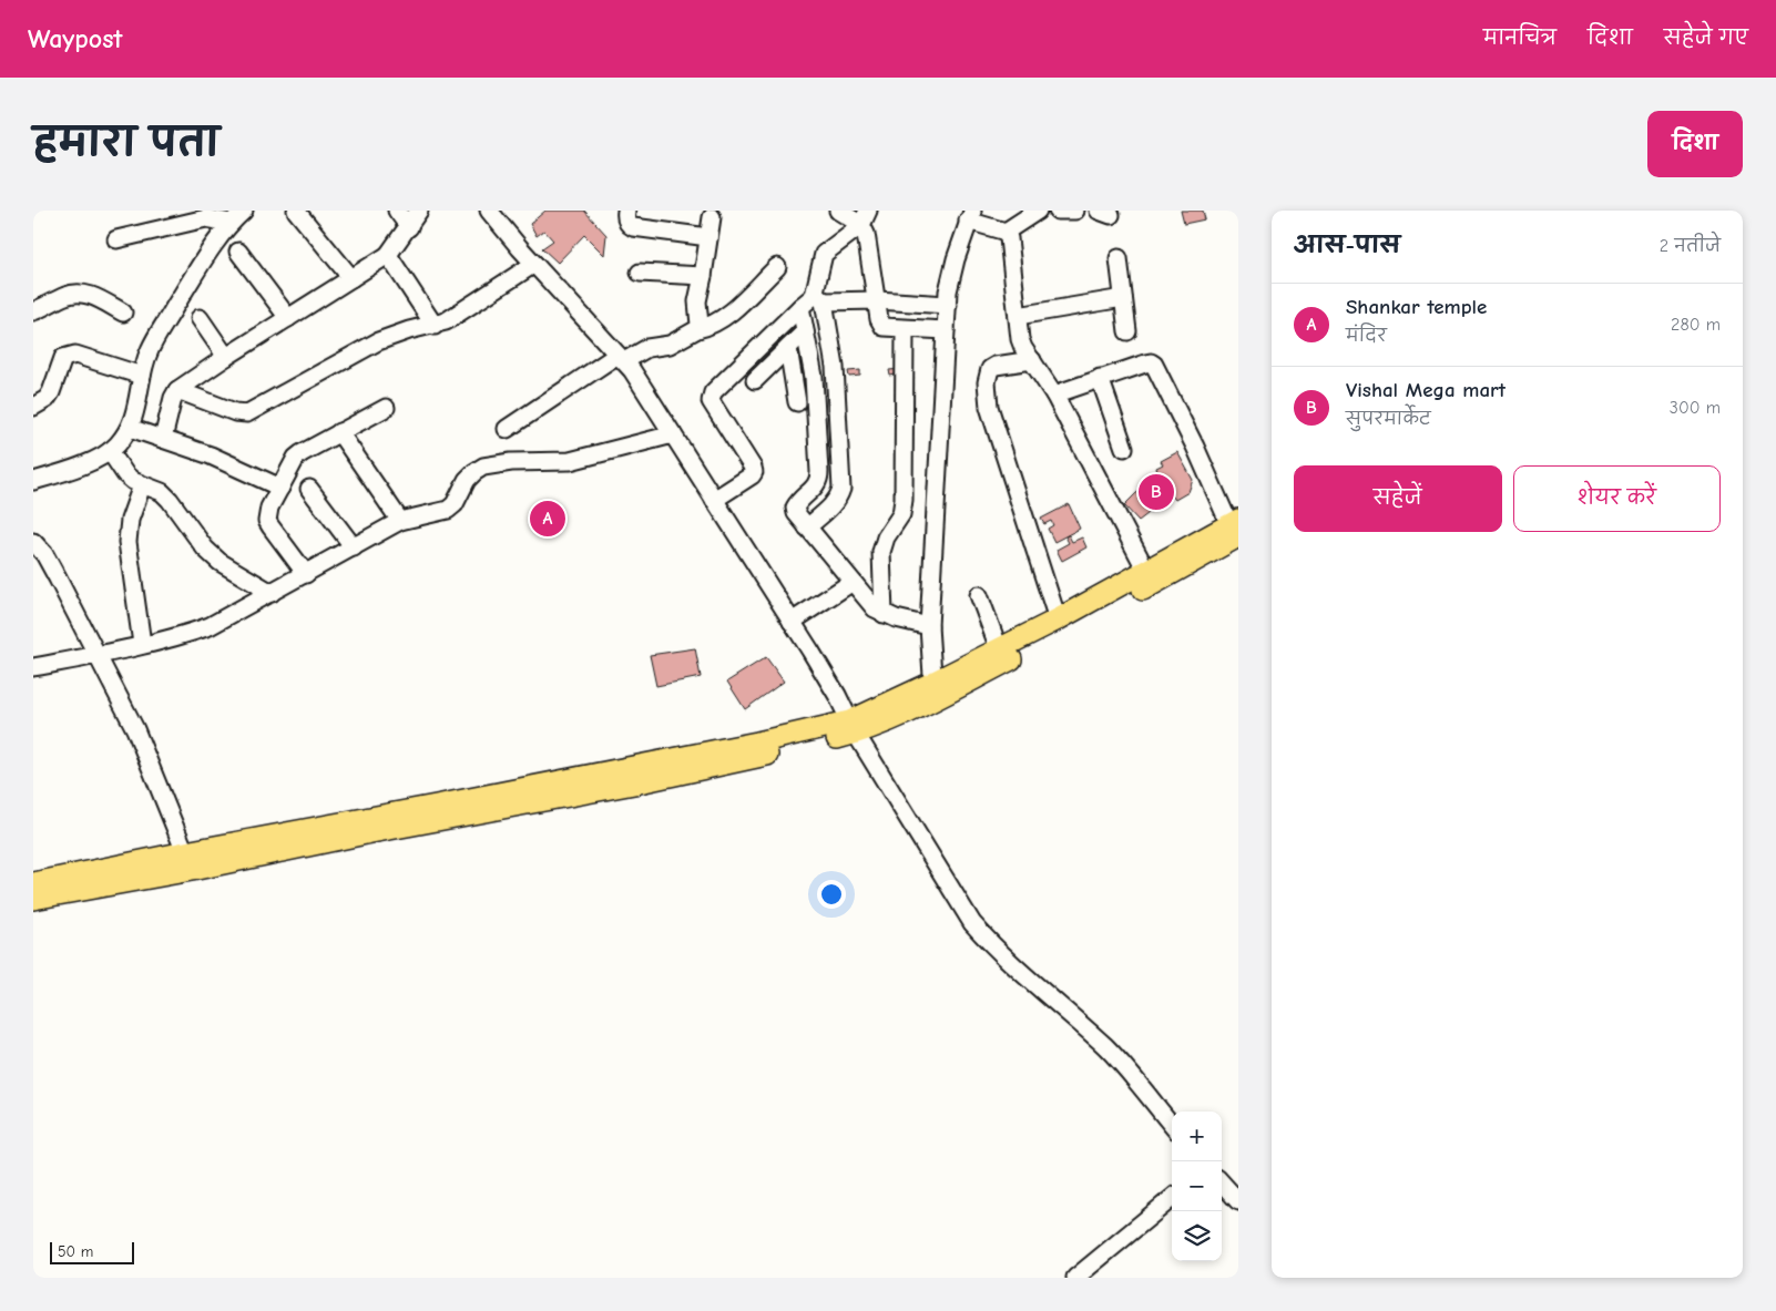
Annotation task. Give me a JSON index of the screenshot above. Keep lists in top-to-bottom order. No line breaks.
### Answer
{"scale_bar":"50 m","page":{"header":"Waypost","nav":["मानचित्र","दिशा","सहेजे गए"],"title":"हमारा पता","buttons":["दिशा",["सहेजें","शेयर करें"]],"heading":["आस-पास","2 नतीजे"],"list":[{"mark":"A","name":"Shankar temple","note":"मंदिर","value":"280 m"},{"mark":"B","name":"Vishal Mega mart","note":"सुपरमार्केट","value":"300 m"}],"pins":["B","A"],"map_buttons":["+","−"],"scale":"50 m"}}
